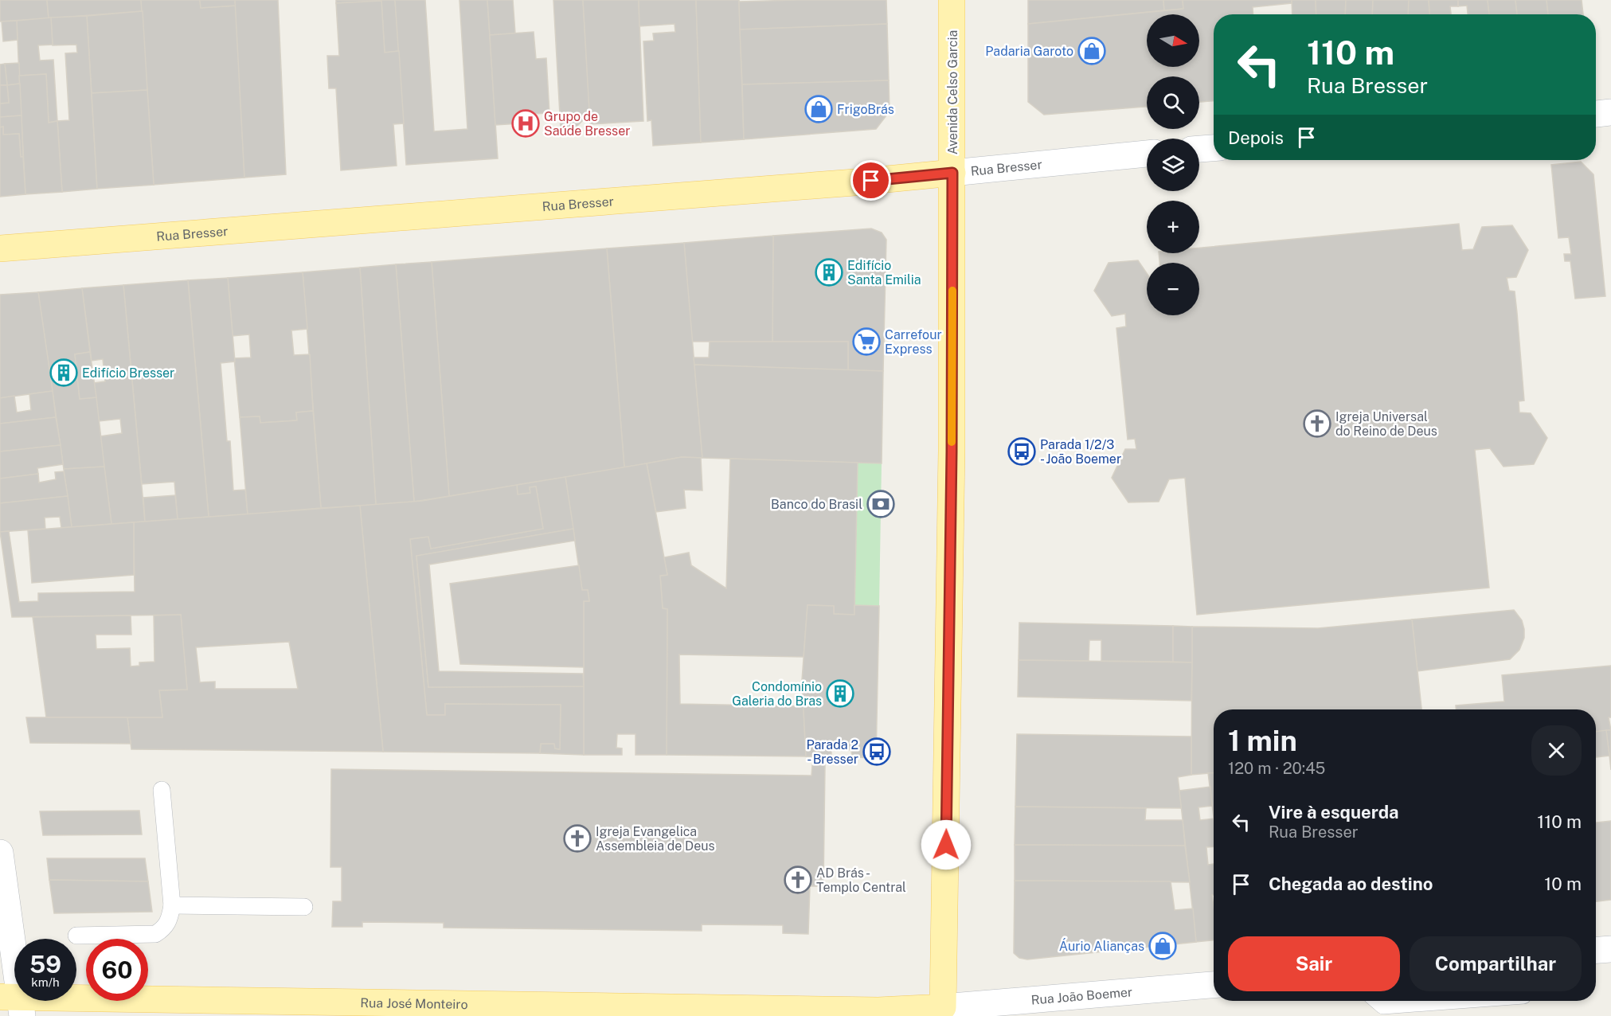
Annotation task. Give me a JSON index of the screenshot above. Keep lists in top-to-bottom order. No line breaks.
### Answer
{"streets":{"main road":["Avenida Celso Garcia","Rua Bresser","Rua João Boemer","Rua José Monteiro"]},"crossings":[["Avenida Celso Garcia","Rua Bresser"],["Avenida Celso Garcia","Rua João Boemer"],["Avenida Celso Garcia","Rua José Monteiro"],["Rua João Boemer","Rua José Monteiro"]],"places":{"shop":["Padaria Garoto","FrigoBrás","Áurio Alianças"],"hospital":["Grupo de Saúde Bresser"],"building":["Edifício Santa Emilia","Edifício Bresser","Condomínio Galeria do Bras"],"supermarket":["Carrefour Express"],"church":["Igreja Universal do Reino de Deus","Igreja Evangelica Assembleia de Deus","AD Brás - Templo Central"],"bus stop":["Parada 1/2/3 - João Boemer","Parada 2 - Bresser"],"bank":["Banco do Brasil"]},"north":"right","page":{"map_buttons":["+","−"],"turn":["110 m","Rua Bresser"],"then":"Depois","heading":["1 min","120 m · 20:45"],"list":[{"name":"Vire à esquerda","note":"Rua Bresser","value":"110 m"},{"name":"Chegada ao destino","value":"10 m"}],"buttons":["Sair","Compartilhar"],"speed":"59 km/h","limit":"60"}}
